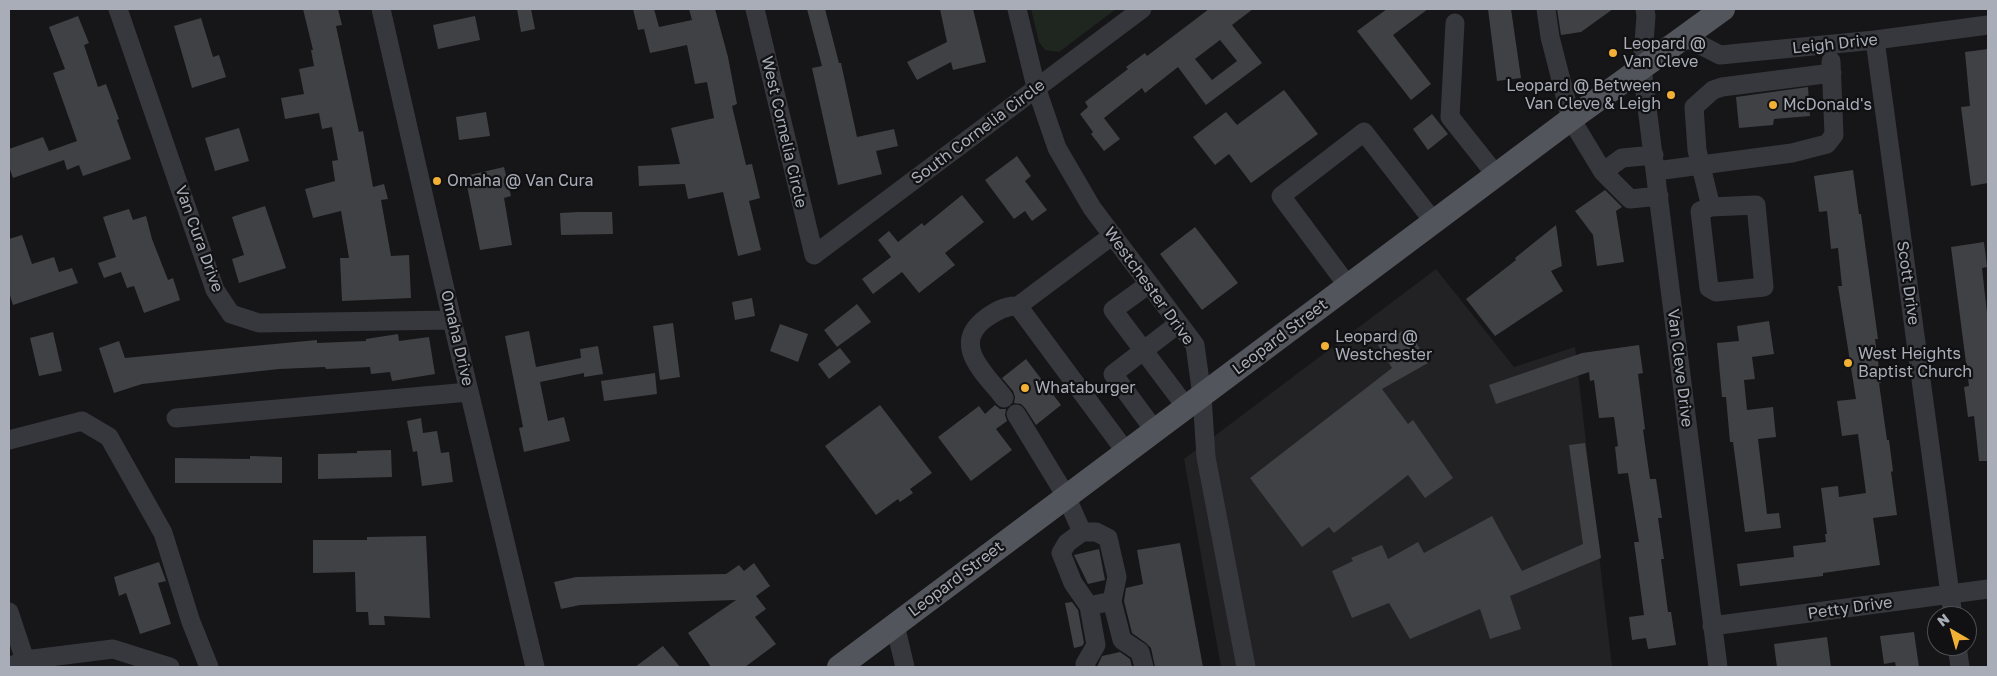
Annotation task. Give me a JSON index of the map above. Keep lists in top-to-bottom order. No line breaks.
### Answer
{"streets":{"main road":["Leopard Street"],"street":["Leigh Drive","West Cornelia Circle","South Cornelia Circle","Van Cura Drive","Scott Drive","Westchester Drive","Omaha Drive","Van Cleve Drive","Petty Drive"]},"crossings":[["Leigh Drive","Scott Drive"],["West Cornelia Circle","South Cornelia Circle"],["South Cornelia Circle","Westchester Drive"],["Van Cura Drive","Omaha Drive"],["Scott Drive","Petty Drive"],["Westchester Drive","Leopard Street"],["Leopard Street","Van Cleve Drive"],["Van Cleve Drive","Petty Drive"]],"places":["Leopard @ Van Cleve","Leopard @ Between Van Cleve & Leigh","McDonald's","Omaha @ Van Cura","Leopard @ Westchester","West Heights Baptist Church","Whataburger"],"north":"top left"}
